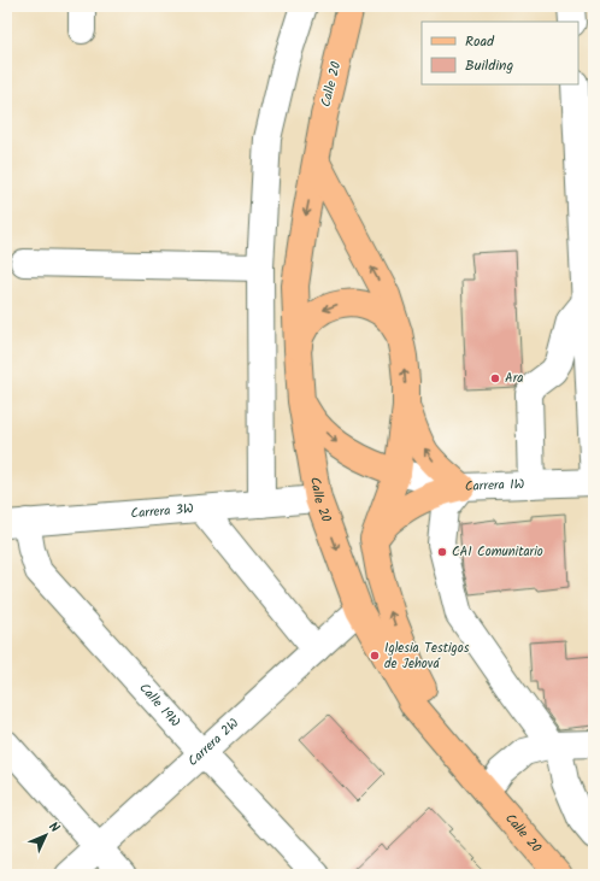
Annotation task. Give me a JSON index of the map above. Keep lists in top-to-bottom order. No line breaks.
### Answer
{"streets":{"main road":["Calle 20"],"street":["Carrera 1W","Carrera 3W","Calle 19W","Carrera 2W"]},"crossings":[["Calle 20","Carrera 3W"],["Calle 20","Carrera 2W"],["Carrera 3W","Calle 19W"],["Calle 19W","Carrera 2W"]],"places":["Ara","CAI Comunitario","Iglesia Testigos de Jehová"],"legend":["Road","Building"],"north":"top right"}
